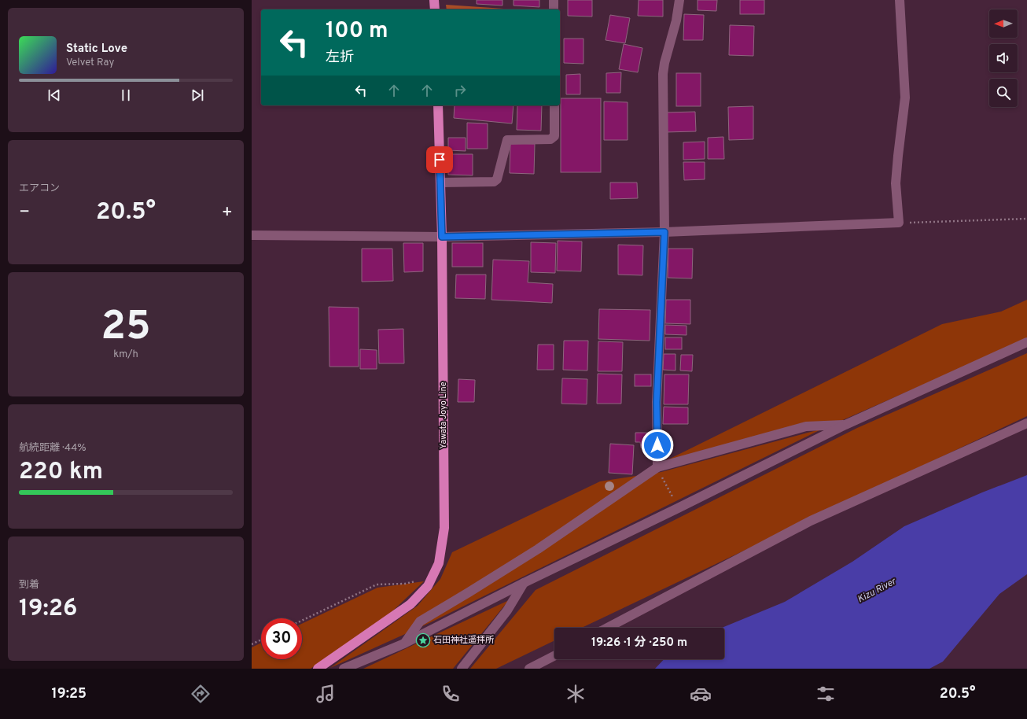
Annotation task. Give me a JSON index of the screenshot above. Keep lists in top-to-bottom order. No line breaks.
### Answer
{"streets":{"main road":["Yawata Joyo Line"]},"water":["Kizu River"],"places":{"place":["石田神社遥拝所"]},"north":"left","page":{"turn":["100 m","左折"],"song":["Static Love","Velvet Ray"],"tile":["エアコン",["25","km/h"],["航続距離 · 44%","220 km"],["到着","19:26"]],"heat":["−","20.5°","+"],"limit":"30","trip":"19:26 · 1 分 · 250 m","tabs":["19:25","20.5°"]}}
